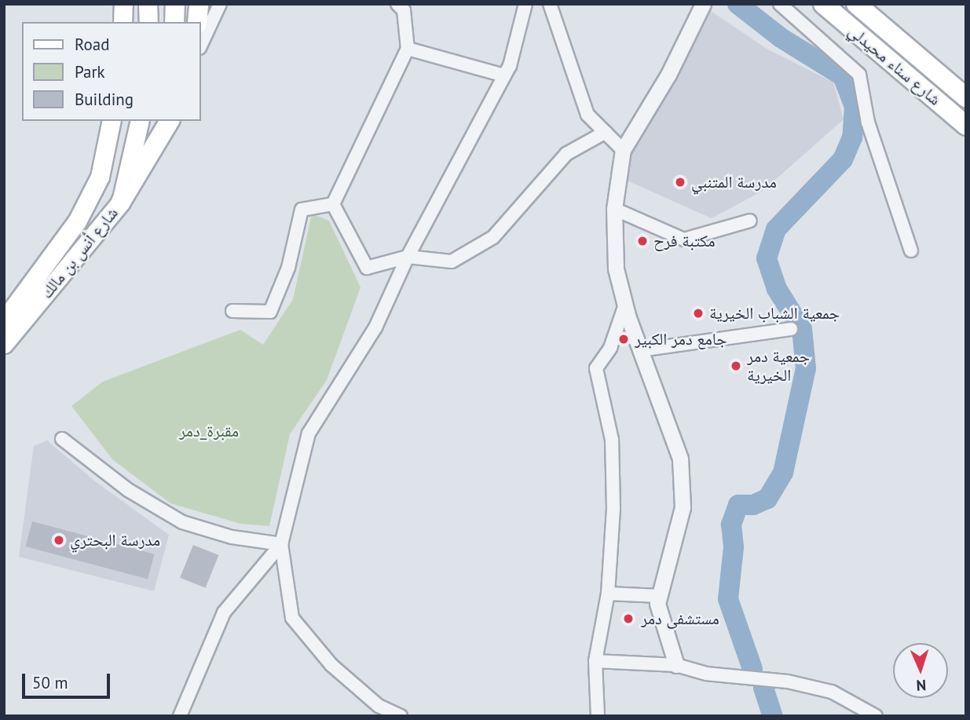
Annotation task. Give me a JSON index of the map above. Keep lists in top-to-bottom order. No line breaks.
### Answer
{"streets":{"main road":["شارع سناء محيدلي","شارع أنس بن مالك"]},"parks":["مقبرة_دمر"],"places":["مدرسة المتنبي","مكتبة فرح","جمعية الشباب الخيرية","جامع دمر الكبير","جمعية دمر الخيرية","مدرسة البحتري","مستشفى دمر"],"legend":["Road","Park","Building"],"scale_bar":"50 m","north":"bottom"}
